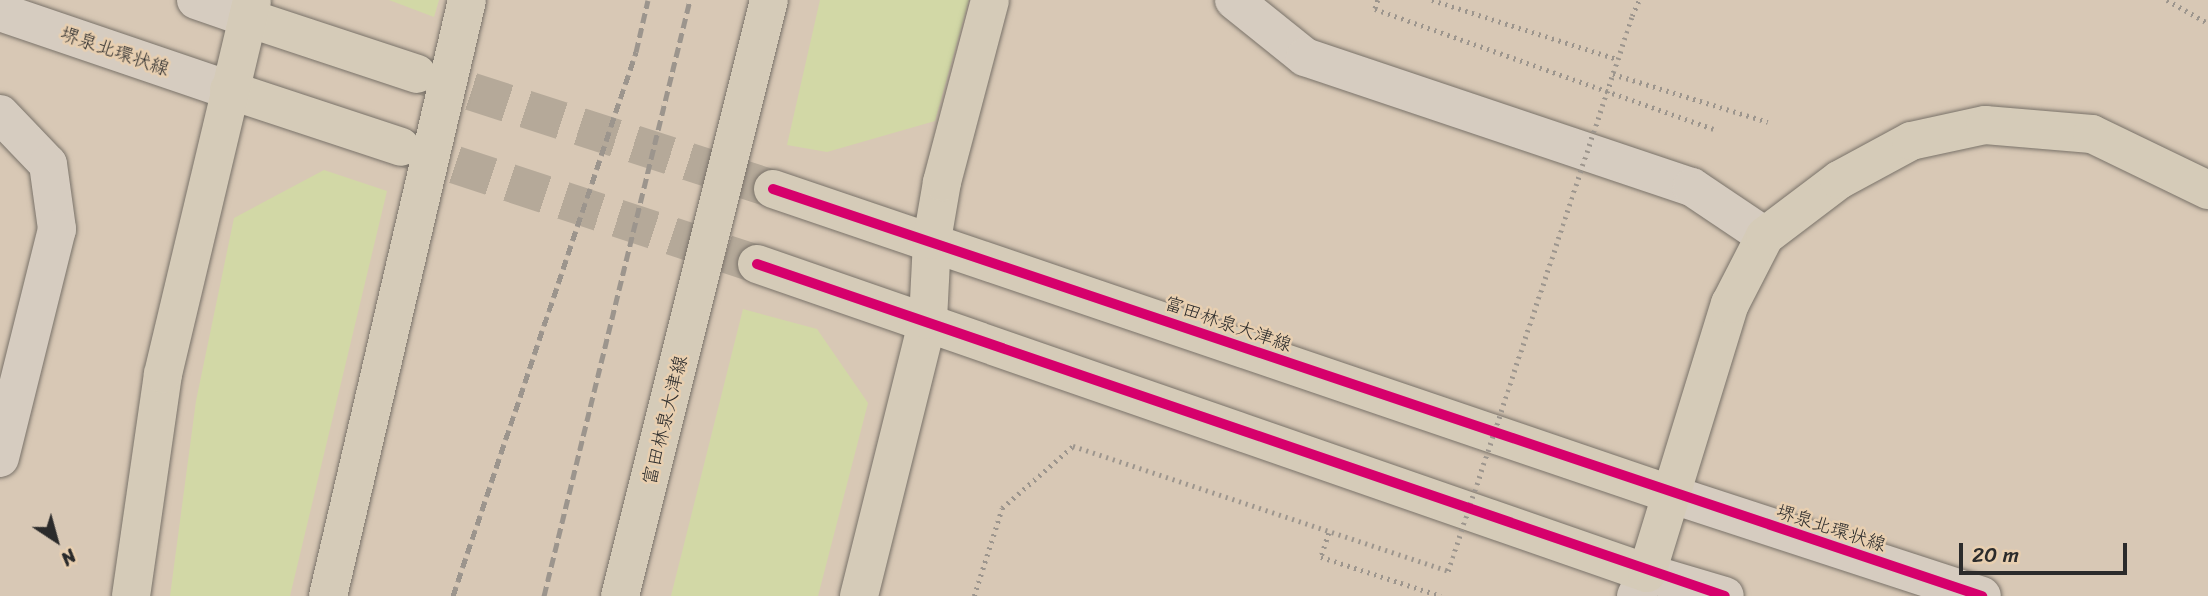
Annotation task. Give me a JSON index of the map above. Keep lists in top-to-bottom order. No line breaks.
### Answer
{"streets":{"main road":["富田林泉大津線"],"street":["堺泉北環状線"]},"crossings":[["堺泉北環状線","富田林泉大津線"]],"scale_bar":"20 m","north":"bottom right"}
